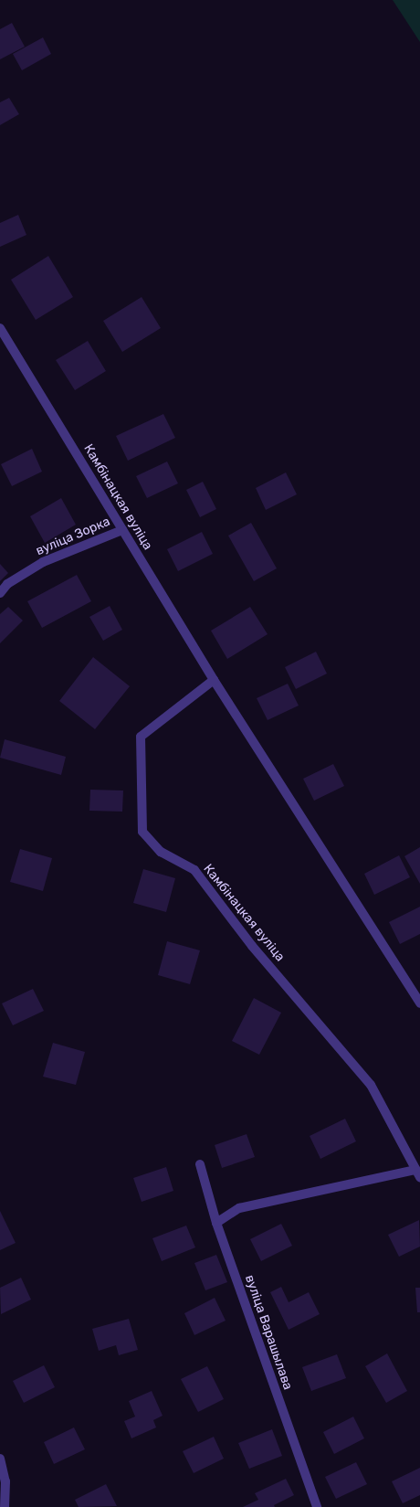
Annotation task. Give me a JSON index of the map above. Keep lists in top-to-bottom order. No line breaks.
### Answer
{"streets":{"street":["Камбінацкая вуліца","вуліца Зорка","вуліца Варашылава"]},"crossings":[["Камбінацкая вуліца","вуліца Зорка"]]}
